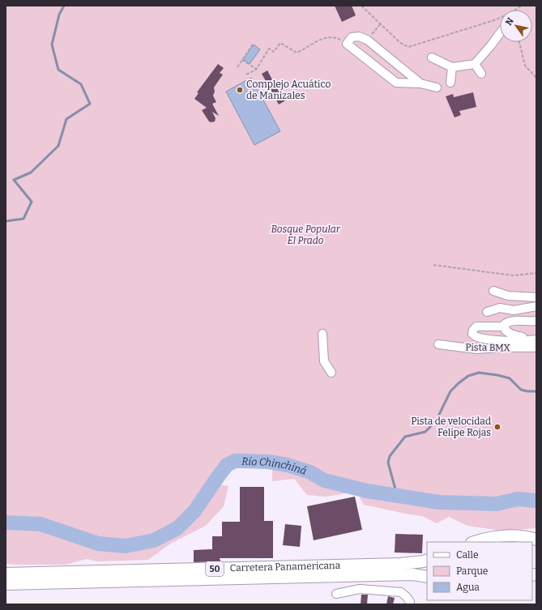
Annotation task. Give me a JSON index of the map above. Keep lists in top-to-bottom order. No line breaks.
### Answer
{"streets":{"highway":["Carretera Panamericana","50"],"street":["Pista BMX"]},"water":["Río Chinchiná"],"parks":["Bosque Popular El Prado"],"places":["Complejo Acuático de Manizales","Pista de velocidad Felipe Rojas"],"legend":["Calle","Parque","Agua"],"north":"top left"}
